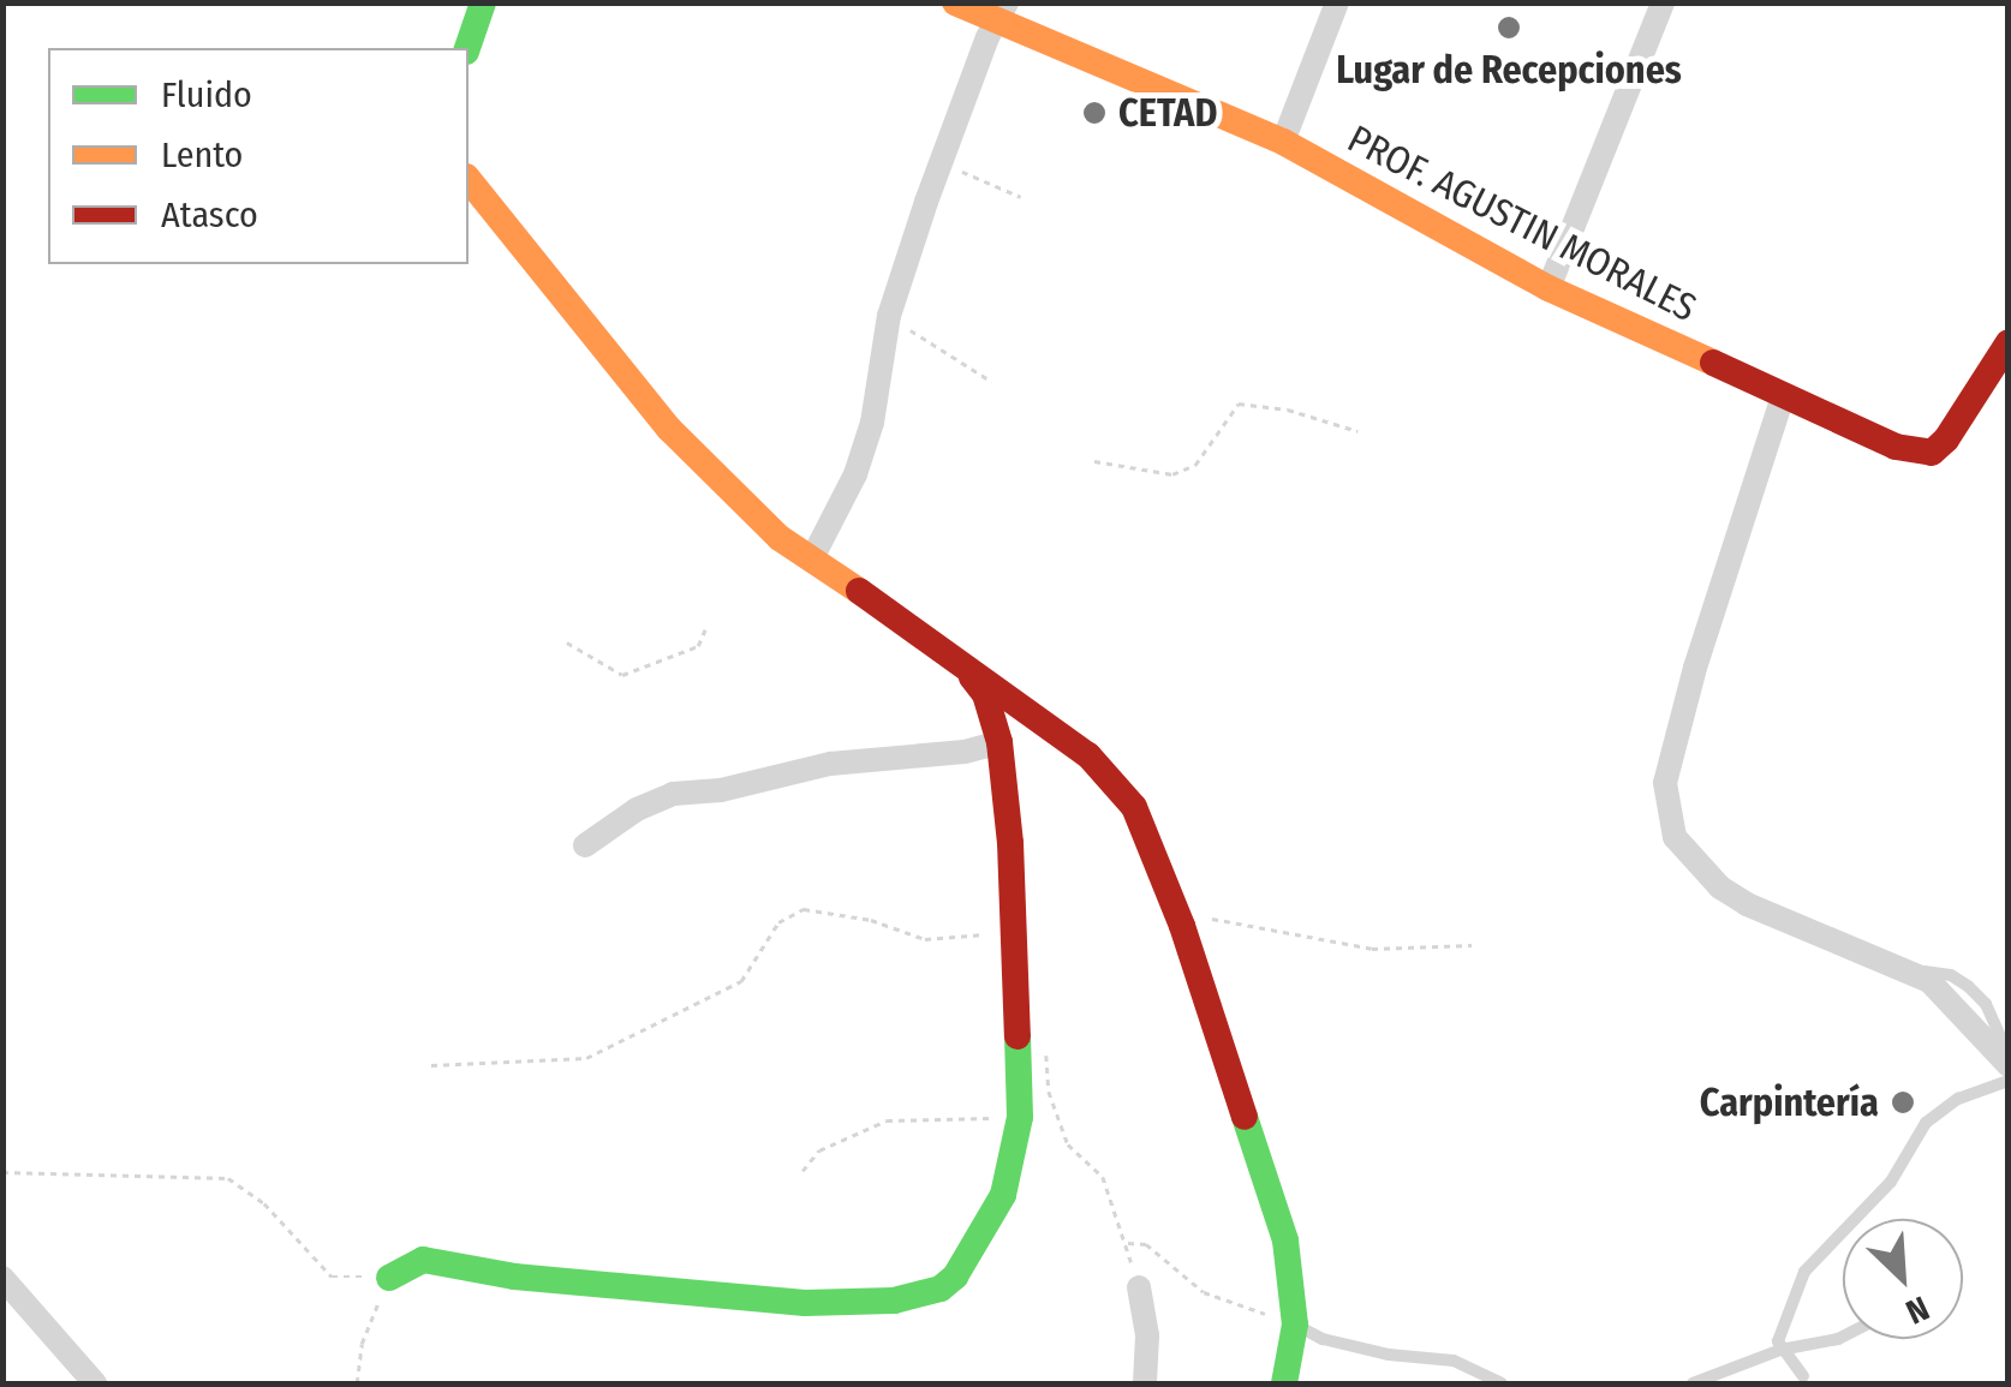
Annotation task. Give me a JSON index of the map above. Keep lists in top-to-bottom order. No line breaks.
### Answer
{"streets":{"street":["PROF. AGUSTIN MORALES"]},"places":["Lugar de Recepciones","CETAD","Carpintería"],"legend":["Fluido","Lento","Atasco"],"north":"bottom right"}
